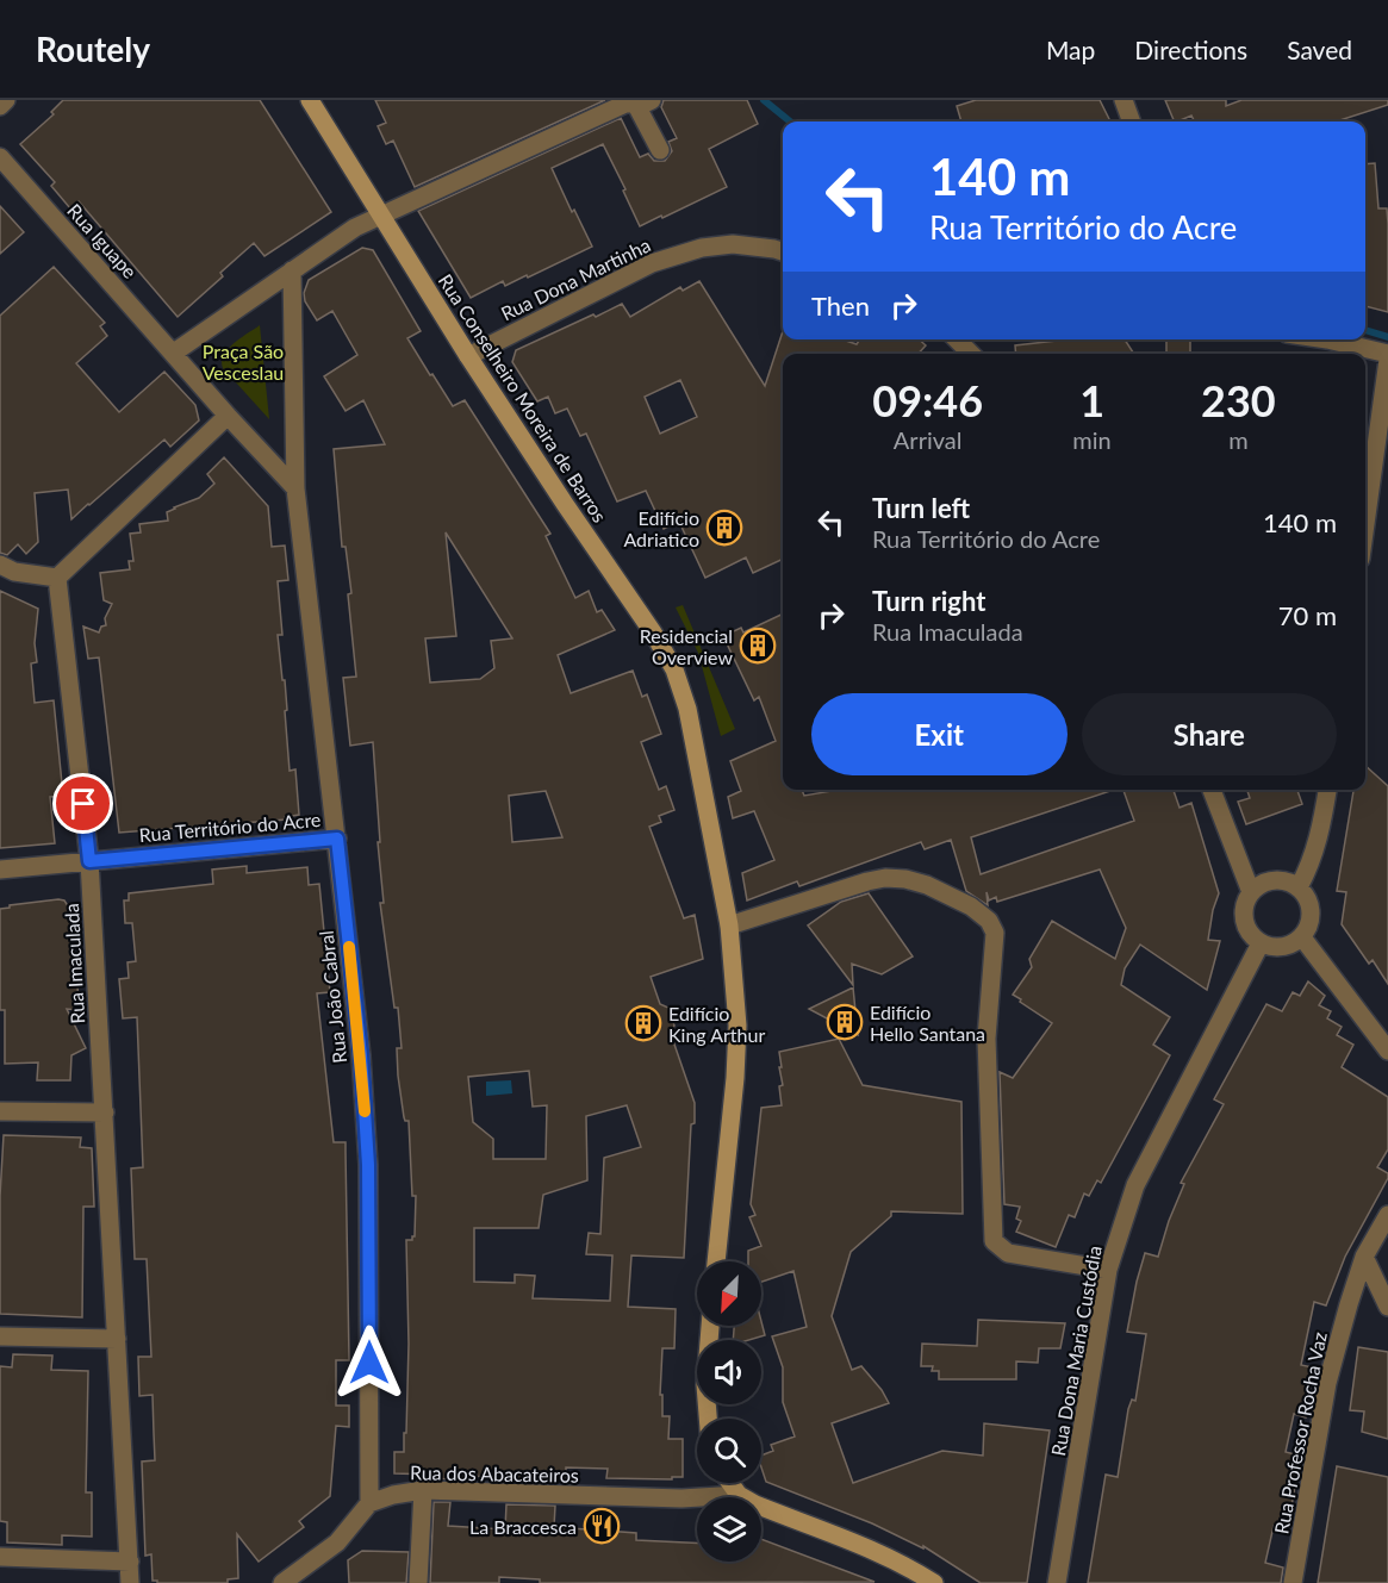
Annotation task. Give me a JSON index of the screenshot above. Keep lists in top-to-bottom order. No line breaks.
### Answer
{"streets":{"main road":["Rua Conselheiro Moreira de Barros"],"street":["Rua Iguape","Rua Dona Martinha","Rua Território do Acre","Rua Imaculada","Rua João Cabral","Rua Dona Maria Custódia","Rua Professor Rocha Vaz","Rua dos Abacateiros"]},"crossings":[["Rua Dona Martinha","Rua Conselheiro Moreira de Barros"],["Rua Território do Acre","Rua Imaculada"],["Rua Território do Acre","Rua João Cabral"],["Rua João Cabral","Rua dos Abacateiros"]],"parks":["Praça São Vesceslau"],"places":{"building":["Edifício Adriatico","Residencial Overview","Edifício Hello Santana","Edifício King Arthur"],"restaurant":["La Braccesca"]},"north":"bottom left","page":{"header":"Routely","nav":["Map","Directions","Saved"],"turn":["140 m","Rua Território do Acre"],"then":"Then","eta":["09:46","Arrival","1","min","230","m"],"list":[{"name":"Turn left","note":"Rua Território do Acre","value":"140 m"},{"name":"Turn right","note":"Rua Imaculada","value":"70 m"}],"buttons":["Exit","Share"]}}
